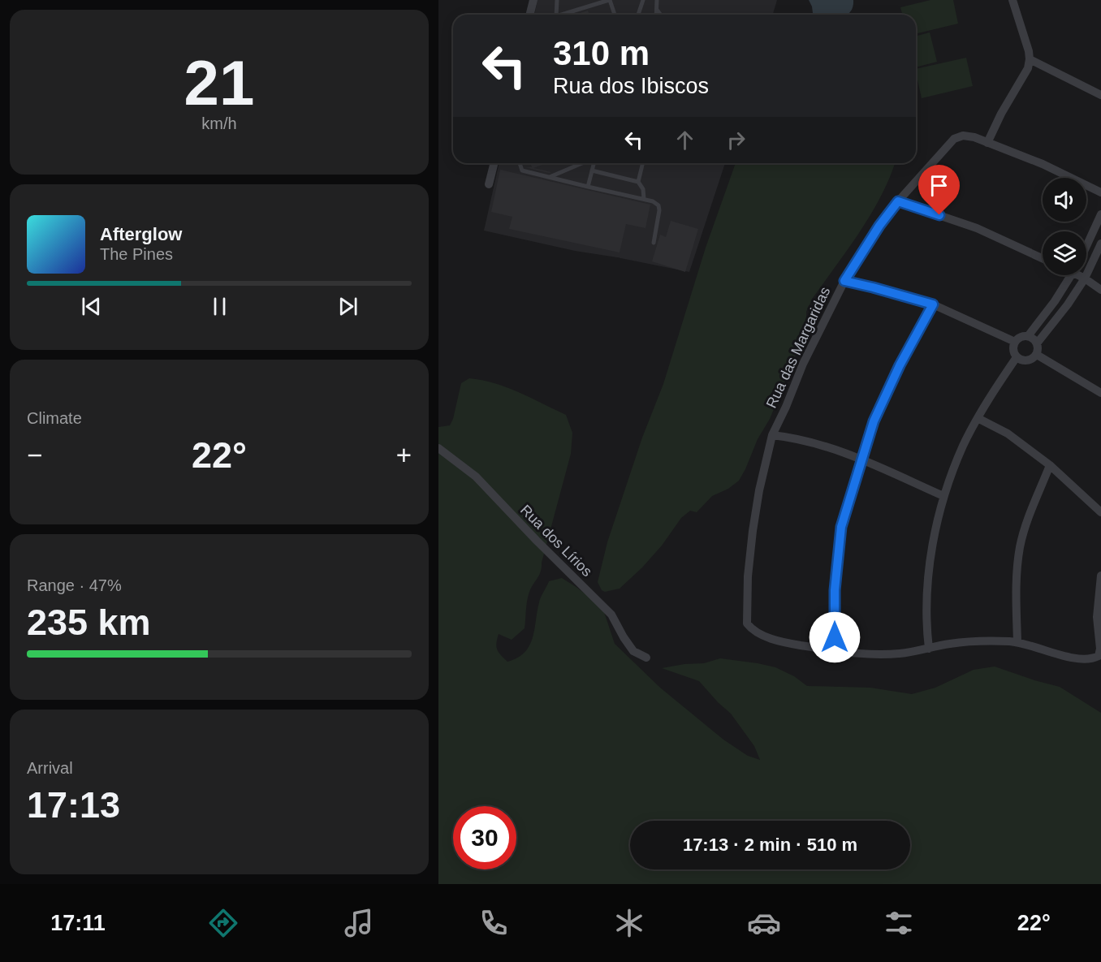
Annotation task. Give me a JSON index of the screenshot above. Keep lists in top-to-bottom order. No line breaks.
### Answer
{"streets":{"street":["Rua das Margaridas","Rua dos Lírios"]},"page":{"tile":[["21","km/h"],"Climate",["Range · 47%","235 km"],["Arrival","17:13"]],"turn":["310 m","Rua dos Ibiscos"],"song":["Afterglow","The Pines"],"heat":["−","22°","+"],"limit":"30","trip":"17:13 · 2 min · 510 m","tabs":["17:11","22°"]}}
